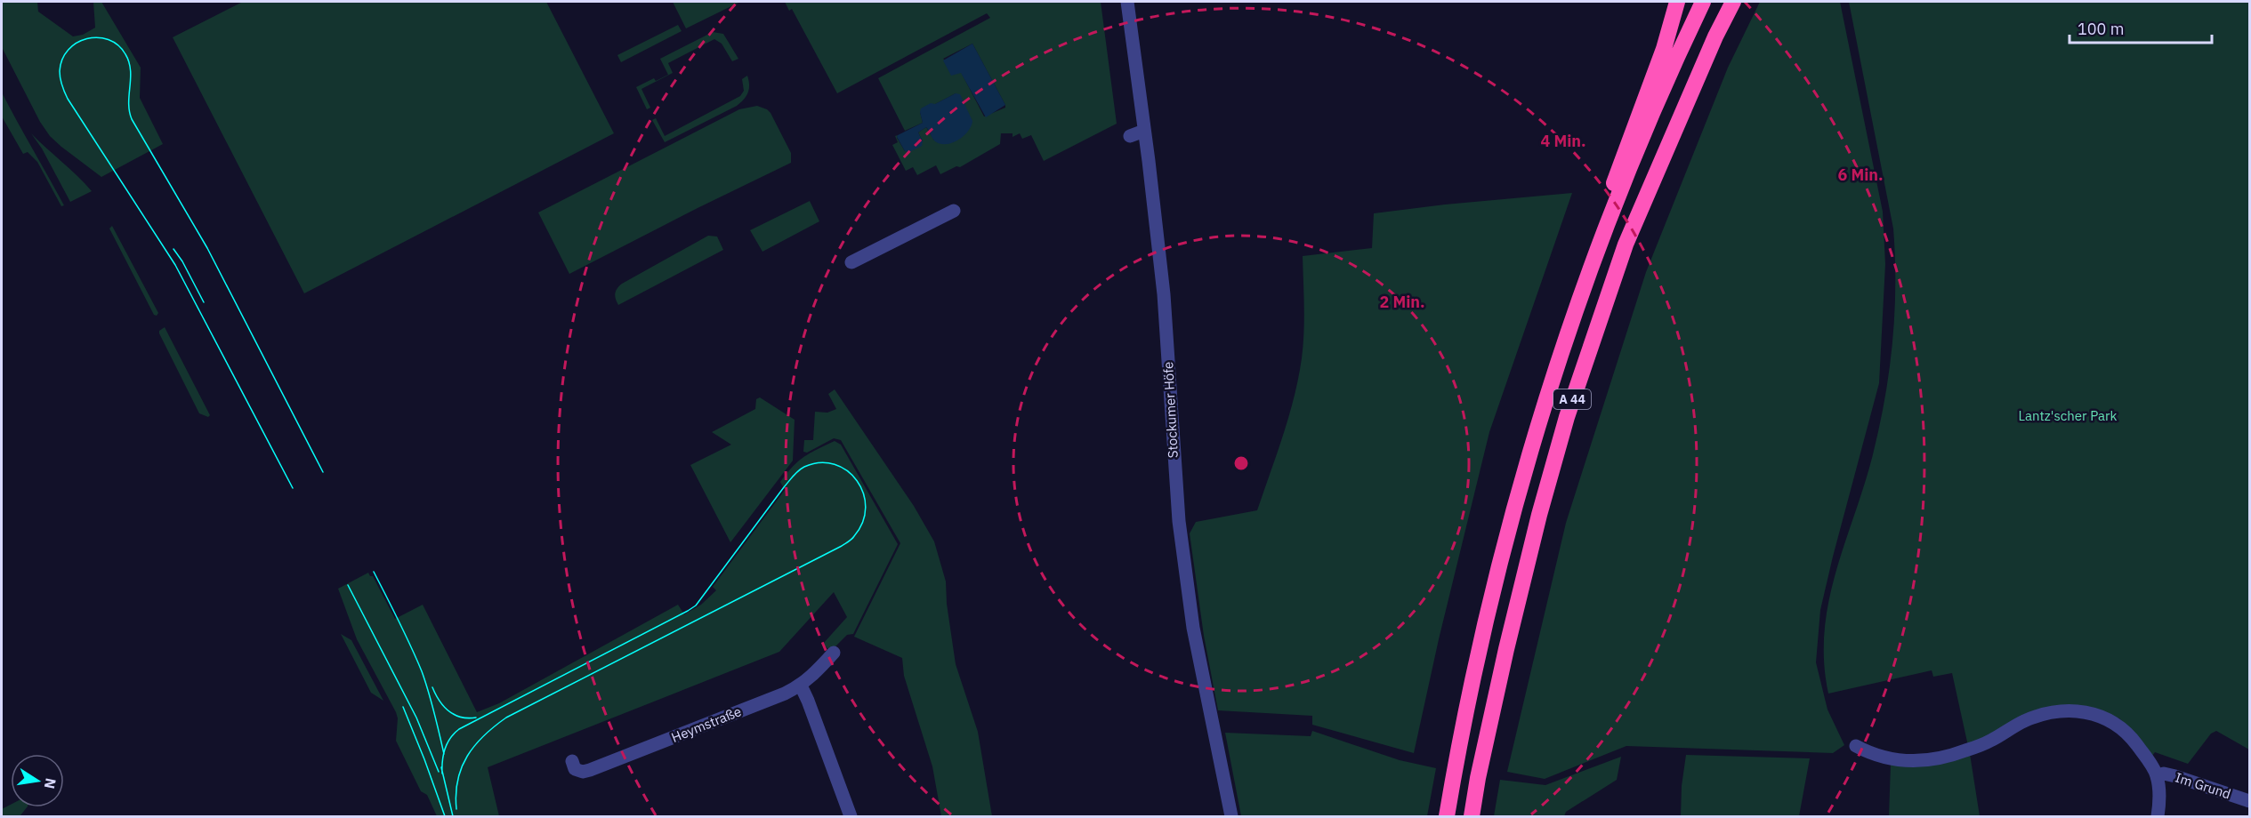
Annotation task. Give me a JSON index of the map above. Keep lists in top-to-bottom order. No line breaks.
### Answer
{"streets":{"highway":["A 44"],"street":["Stockumer Höfe","Heymstraße","Im Grund"]},"parks":["Lantz'scher Park"],"scale_bar":"100 m","north":"right","rings":["4 Min.","6 Min.","2 Min."]}
